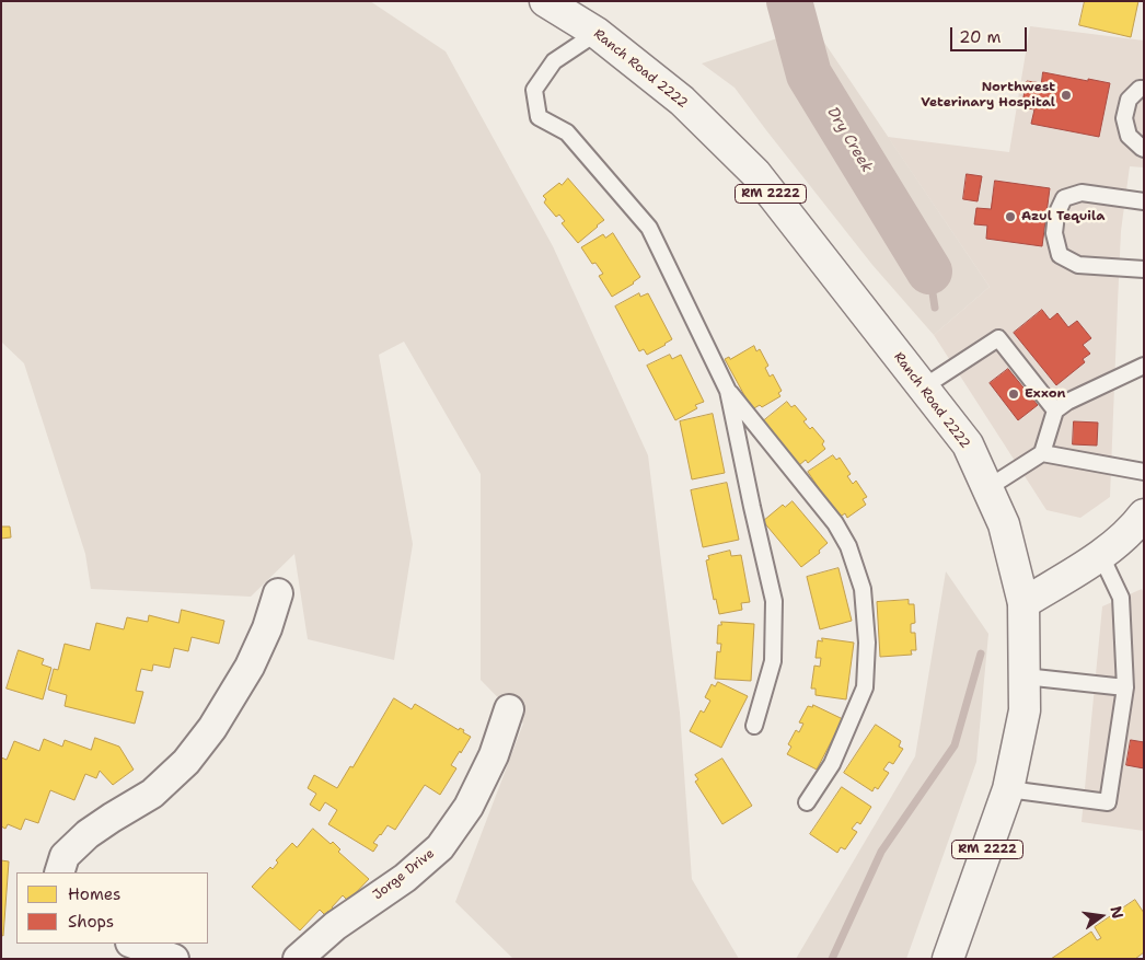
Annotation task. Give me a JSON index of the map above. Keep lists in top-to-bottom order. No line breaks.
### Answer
{"streets":{"main road":["Ranch Road 2222","RM 2222"],"street":["Jorge Drive"]},"water":["Dry Creek"],"places":["Northwest Veterinary Hospital","Azul Tequila","Exxon"],"legend":["Homes","Shops"],"scale_bar":"20 m","north":"right"}
